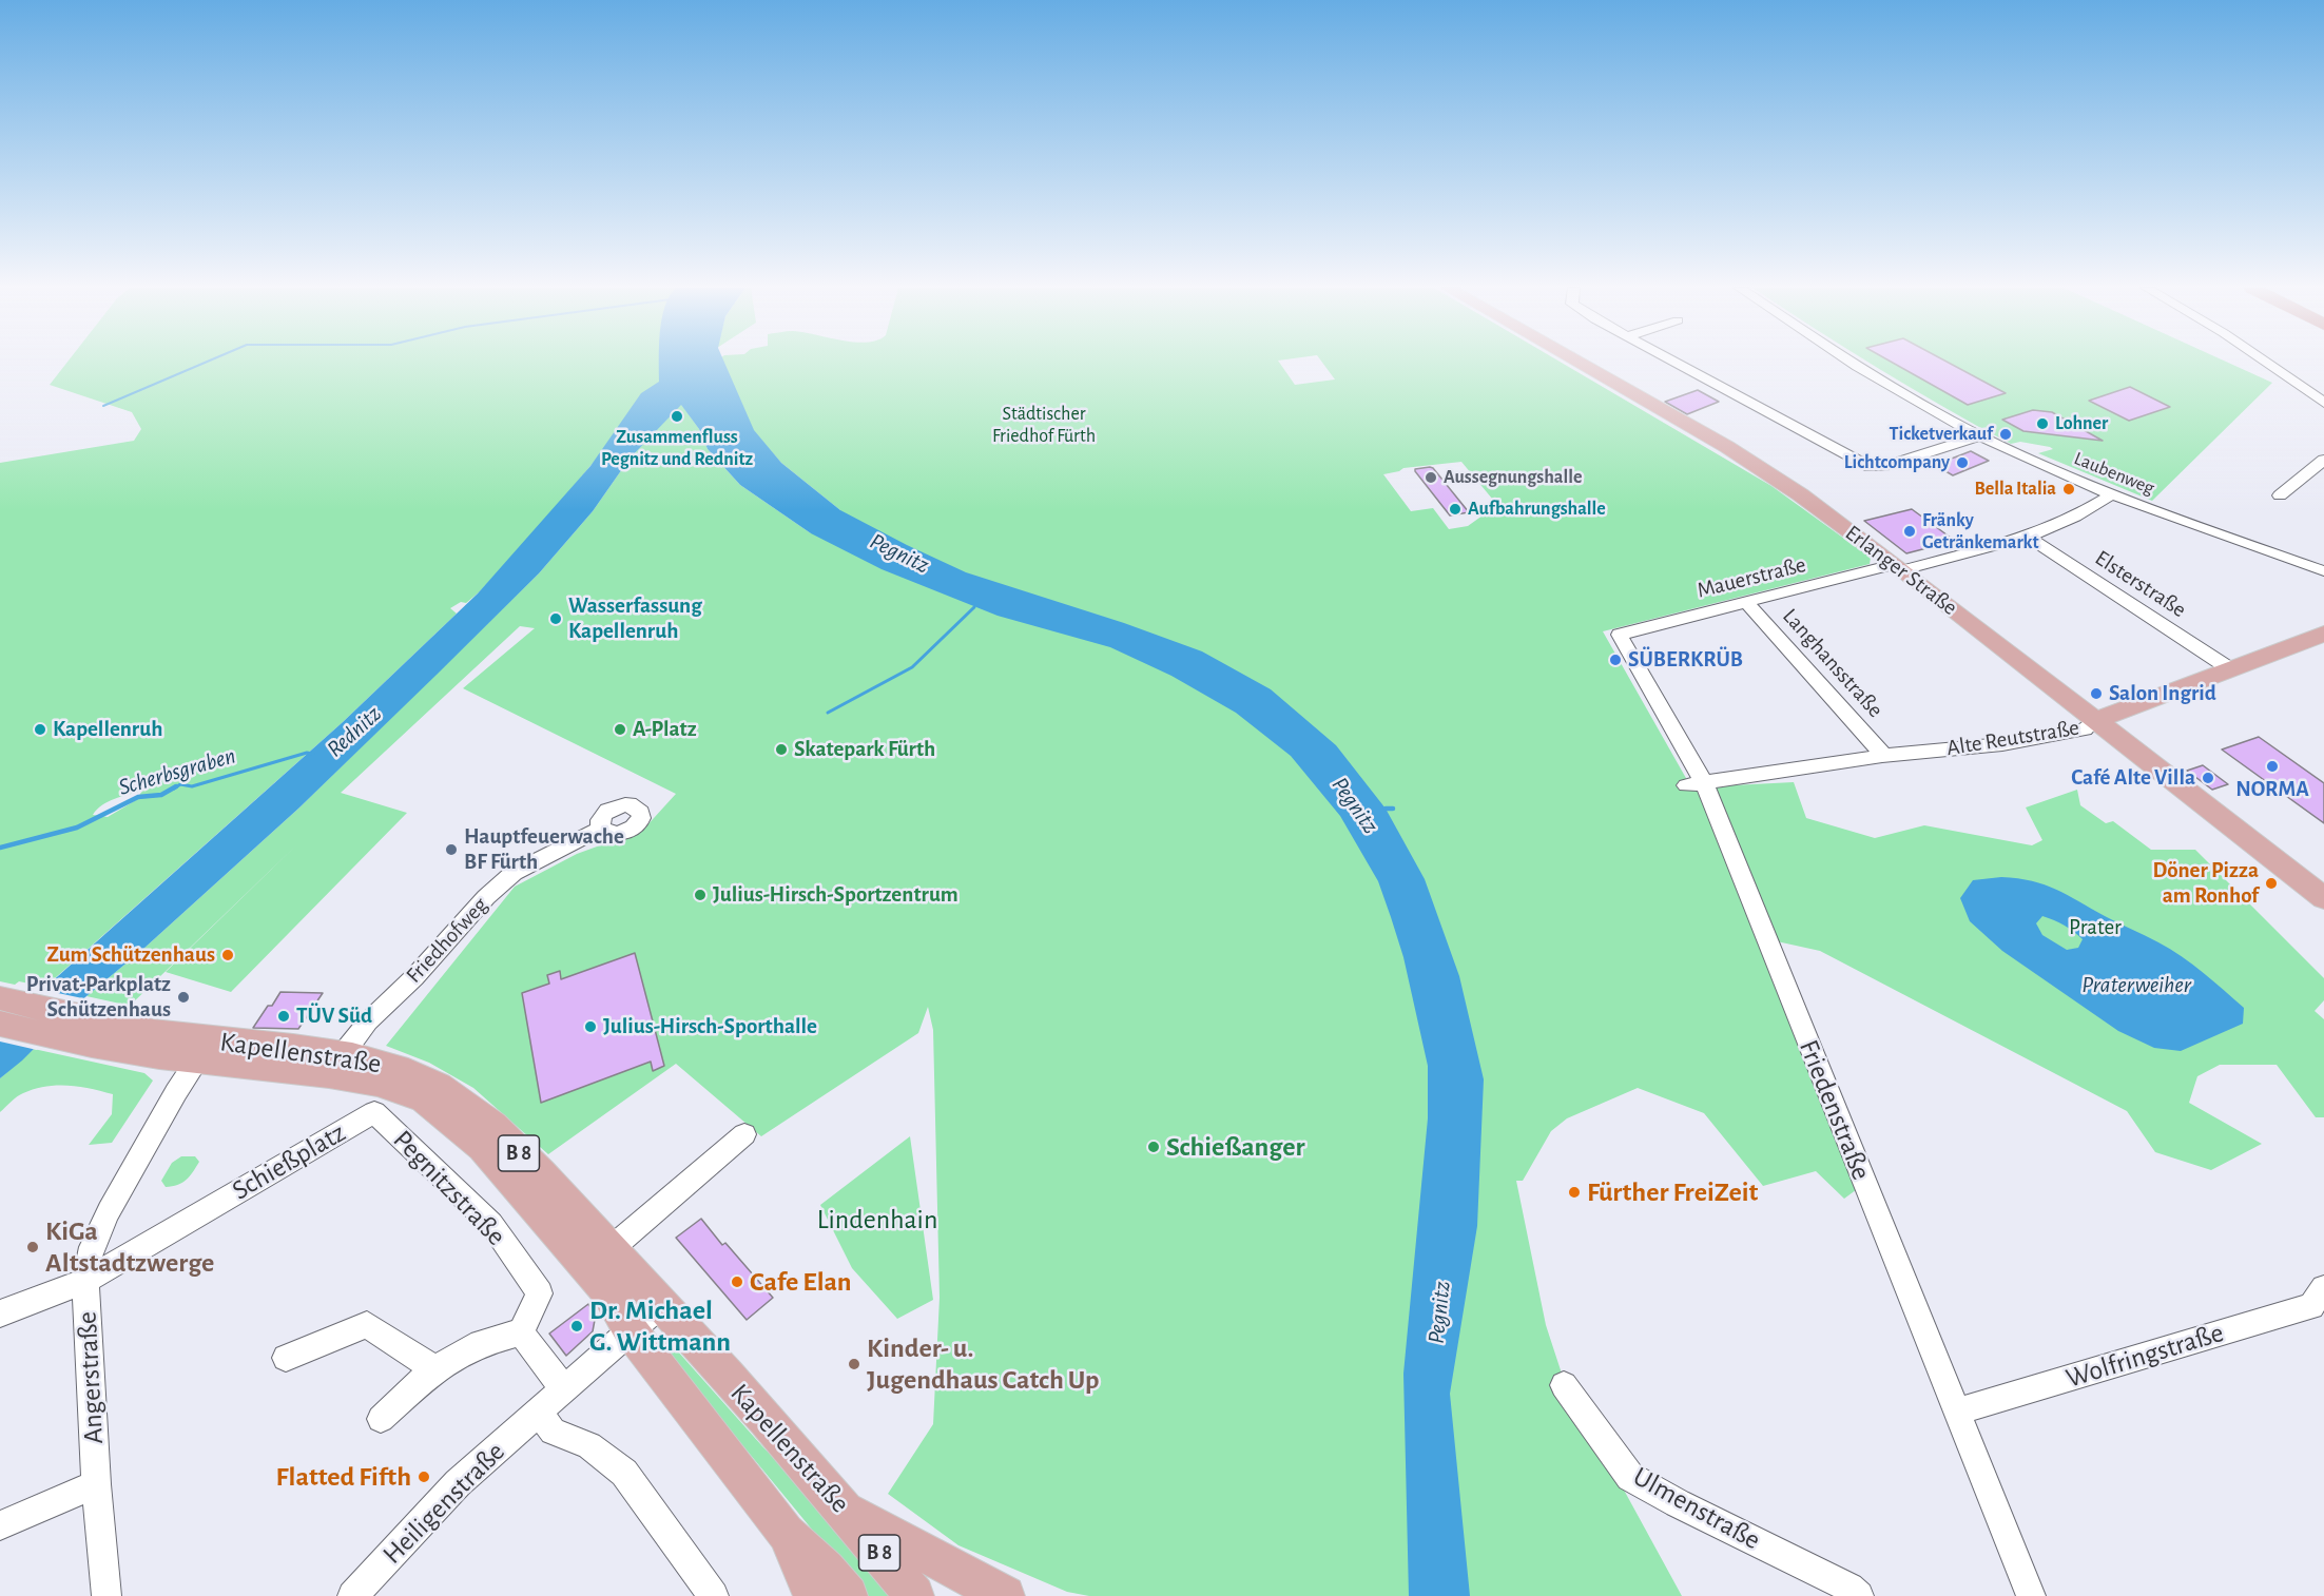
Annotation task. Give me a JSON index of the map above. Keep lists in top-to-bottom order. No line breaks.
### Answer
{"streets":{"main road":["Erlanger Straße","Alte Reutstraße","Kapellenstraße","B 8"],"street":["Laubenweg","Mauerstraße","Elsterstraße","Langhansstraße","Friedhofweg","Friedenstraße","Schießplatz","Pegnitzstraße","Wolfringstraße","Angerstraße","Heiligenstraße","Ulmenstraße"]},"crossings":[["Laubenweg","Mauerstraße"],["Erlanger Straße","Mauerstraße"],["Erlanger Straße","Alte Reutstraße"],["Mauerstraße","Elsterstraße"],["Mauerstraße","Langhansstraße"],["Mauerstraße","Friedenstraße"],["Elsterstraße","Alte Reutstraße"],["Langhansstraße","Alte Reutstraße"],["Alte Reutstraße","Friedenstraße"],["Friedhofweg","Kapellenstraße"],["Kapellenstraße","Angerstraße"],["Kapellenstraße","Heiligenstraße"],["Friedenstraße","Wolfringstraße"],["Schießplatz","Pegnitzstraße"],["Schießplatz","Angerstraße"]],"water":["Pegnitz","Rednitz","Scherbsgraben","Praterweiher"],"parks":["Städtischer Friedhof Fürth","Prater","Lindenhain"],"places":["Zusammenfluss Pegnitz und Rednitz","Lohner","Ticketverkauf","Lichtcompany","Aussegnungshalle","Bella Italia","Aufbahrungshalle","Fränky Getränkemarkt","Wasserfassung Kapellenruh","SÜBERKRÜB","Salon Ingrid","Kapellenruh","A-Platz","Skatepark Fürth","NORMA","Café Alte Villa","Hauptfeuerwache BF Fürth","Döner Pizza am Ronhof","Julius-Hirsch-Sportzentrum","Zum Schützenhaus","Privat-Parkplatz Schützenhaus","TÜV Süd","Julius-Hirsch-Sporthalle","Schießanger","Fürther FreiZeit","KiGa Altstadtzwerge","Cafe Elan","Dr. Michael G. Wittmann","Kinder- u. Jugendhaus Catch Up","Flatted Fifth"]}
